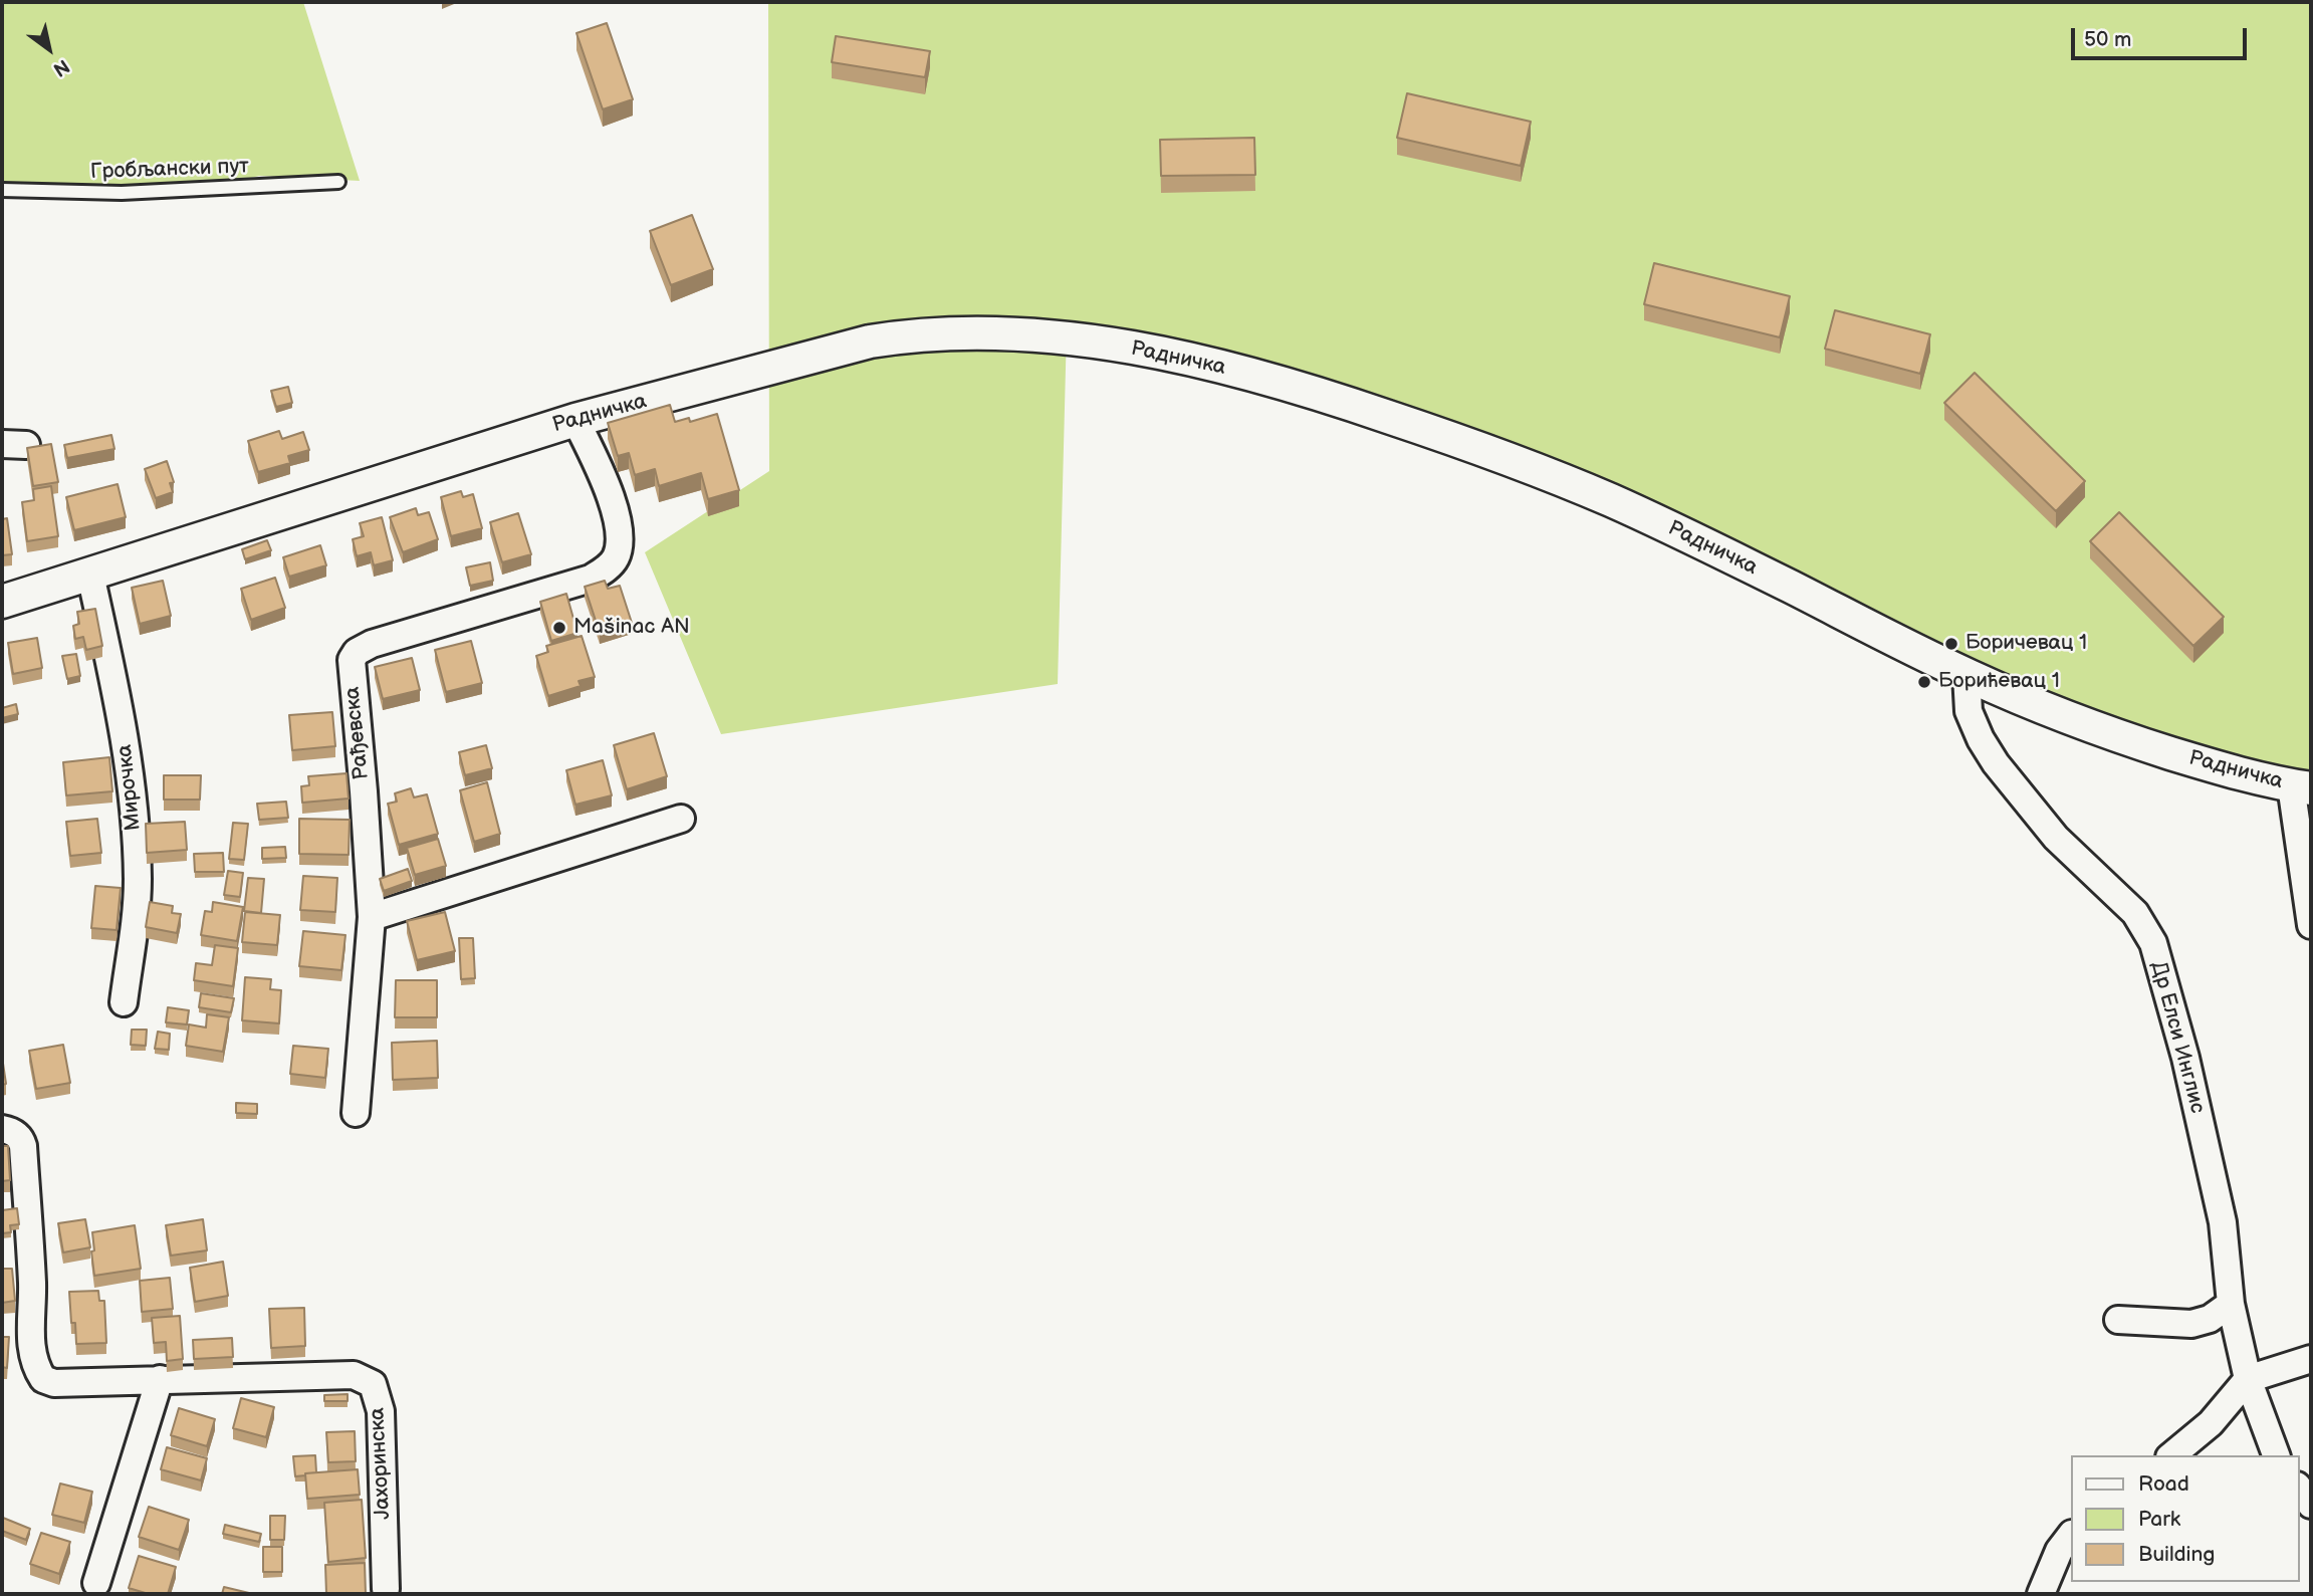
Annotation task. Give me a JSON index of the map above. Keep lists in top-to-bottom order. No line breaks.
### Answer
{"streets":{"street":["Радничка","Рађевска","Мирочка","Др Елси Инглис","Јахоринска"],"lane":["Гробљански пут"]},"crossings":[["Радничка","Рађевска"],["Радничка","Мирочка"],["Радничка","Др Елси Инглис"]],"places":["Mašinac AN","Боричевац 1","Борићевац 1"],"legend":["Road","Park","Building"],"scale_bar":"50 m","north":"bottom right"}
